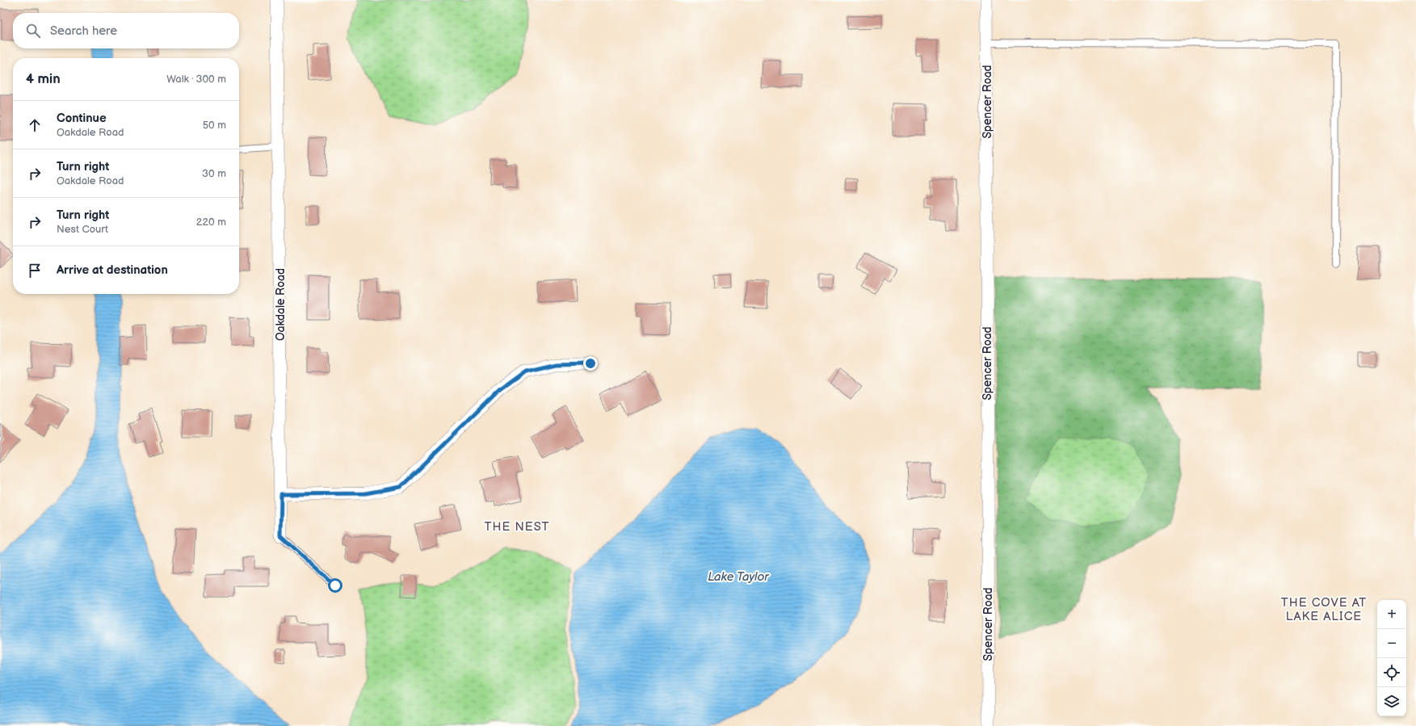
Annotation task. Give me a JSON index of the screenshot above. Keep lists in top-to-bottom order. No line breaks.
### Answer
{"streets":{"street":["Spencer Road","Oakdale Road"]},"districts":["THE NEST","THE COVE AT LAKE ALICE"],"water":["Lake Taylor"],"page":{"search":"Search here","heading":["4 min","Walk · 300 m"],"list":[["Continue","Oakdale Road","50 m"],["Turn right","Oakdale Road","30 m"],["Turn right","Nest Court","220 m"],"Arrive at destination"],"map_buttons":["+","−"]}}
